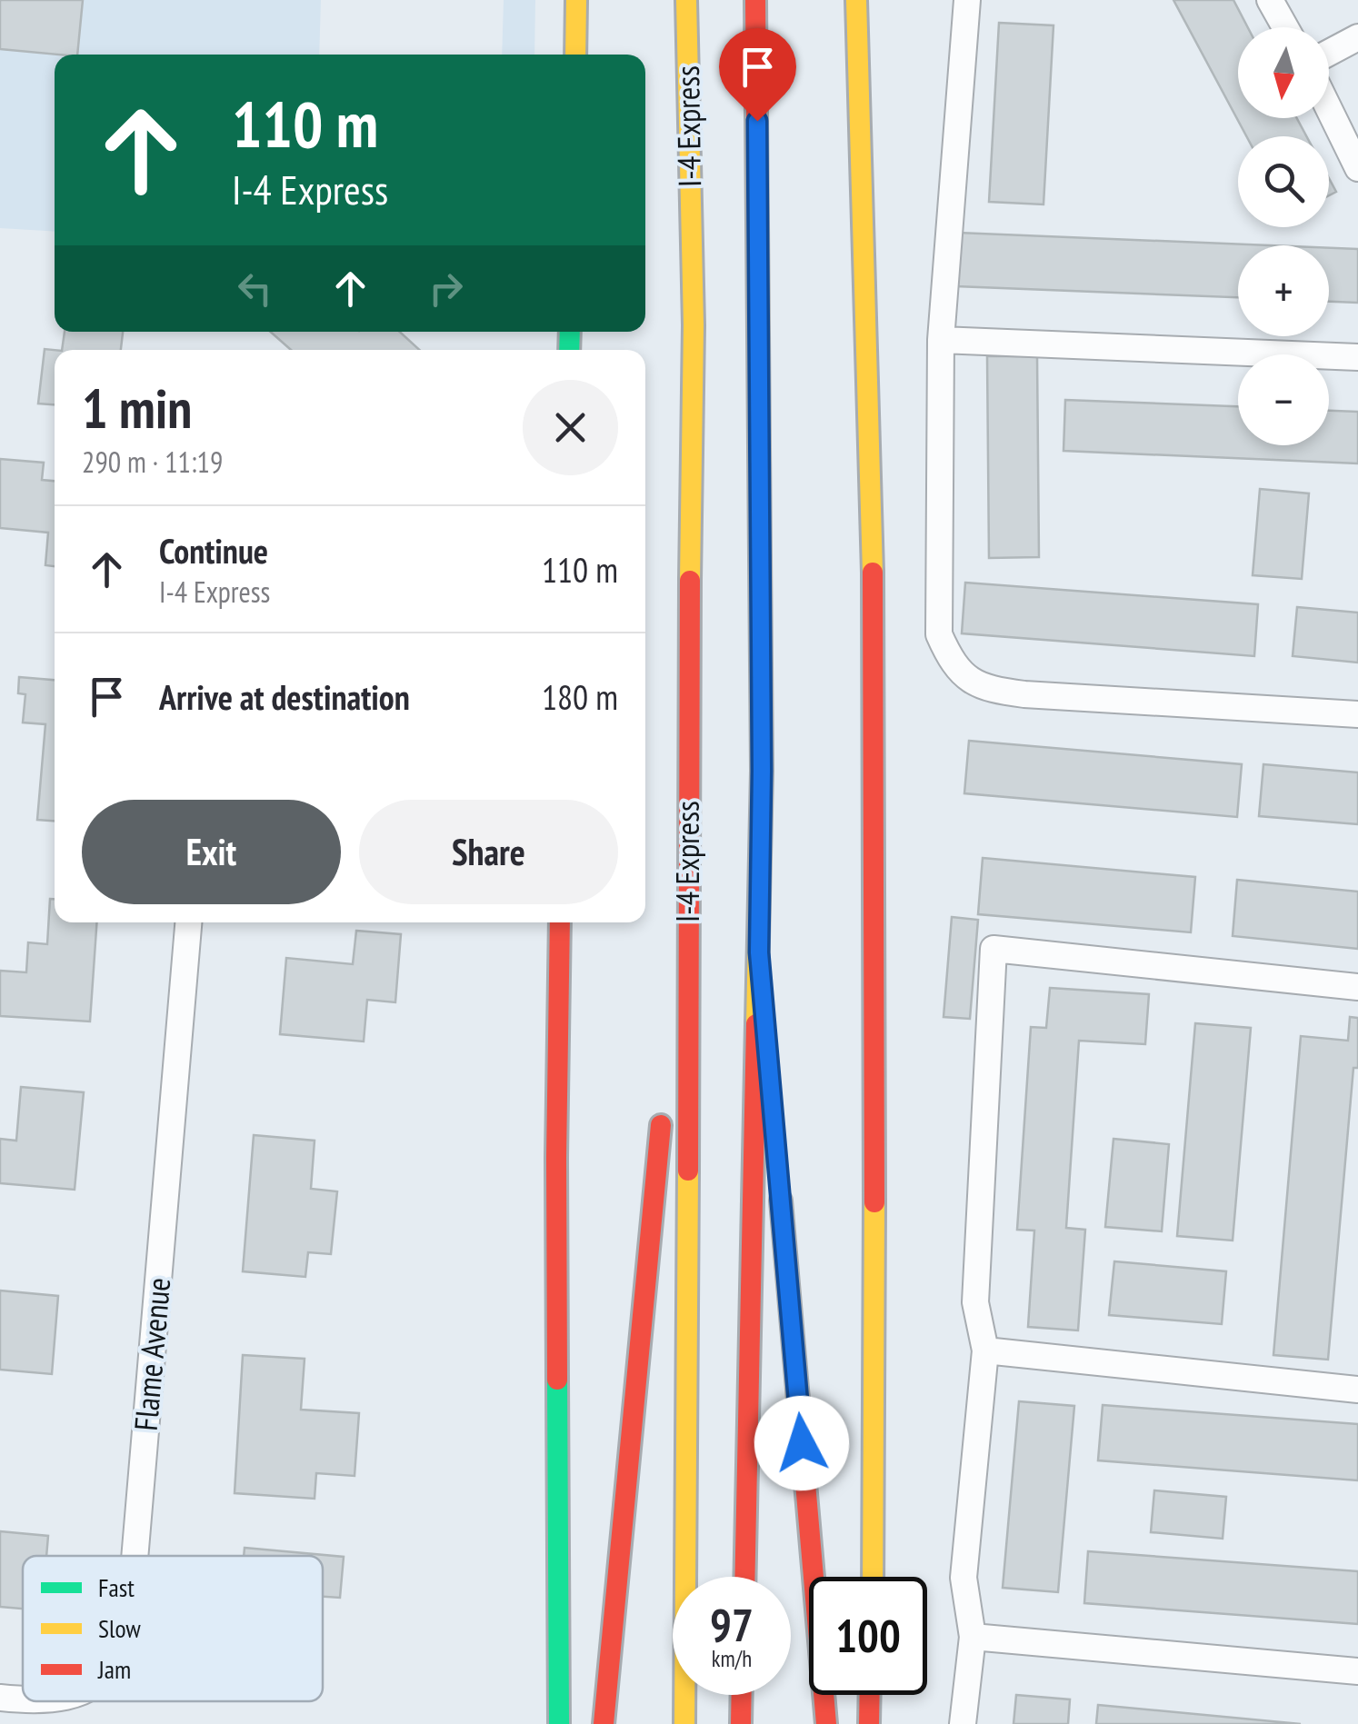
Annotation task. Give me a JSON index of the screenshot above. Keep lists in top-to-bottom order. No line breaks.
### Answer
{"streets":{"highway":["I-4 Express"],"street":["Flame Avenue"]},"legend":["Fast","Slow","Jam"],"north":"bottom","page":{"map_buttons":["+","−"],"turn":["110 m","I-4 Express"],"heading":["1 min","290 m · 11:19"],"list":[{"name":"Continue","note":"I-4 Express","value":"110 m"},{"name":"Arrive at destination","value":"180 m"}],"buttons":["Exit","Share"],"speed":"97 km/h","limit":"100"}}
